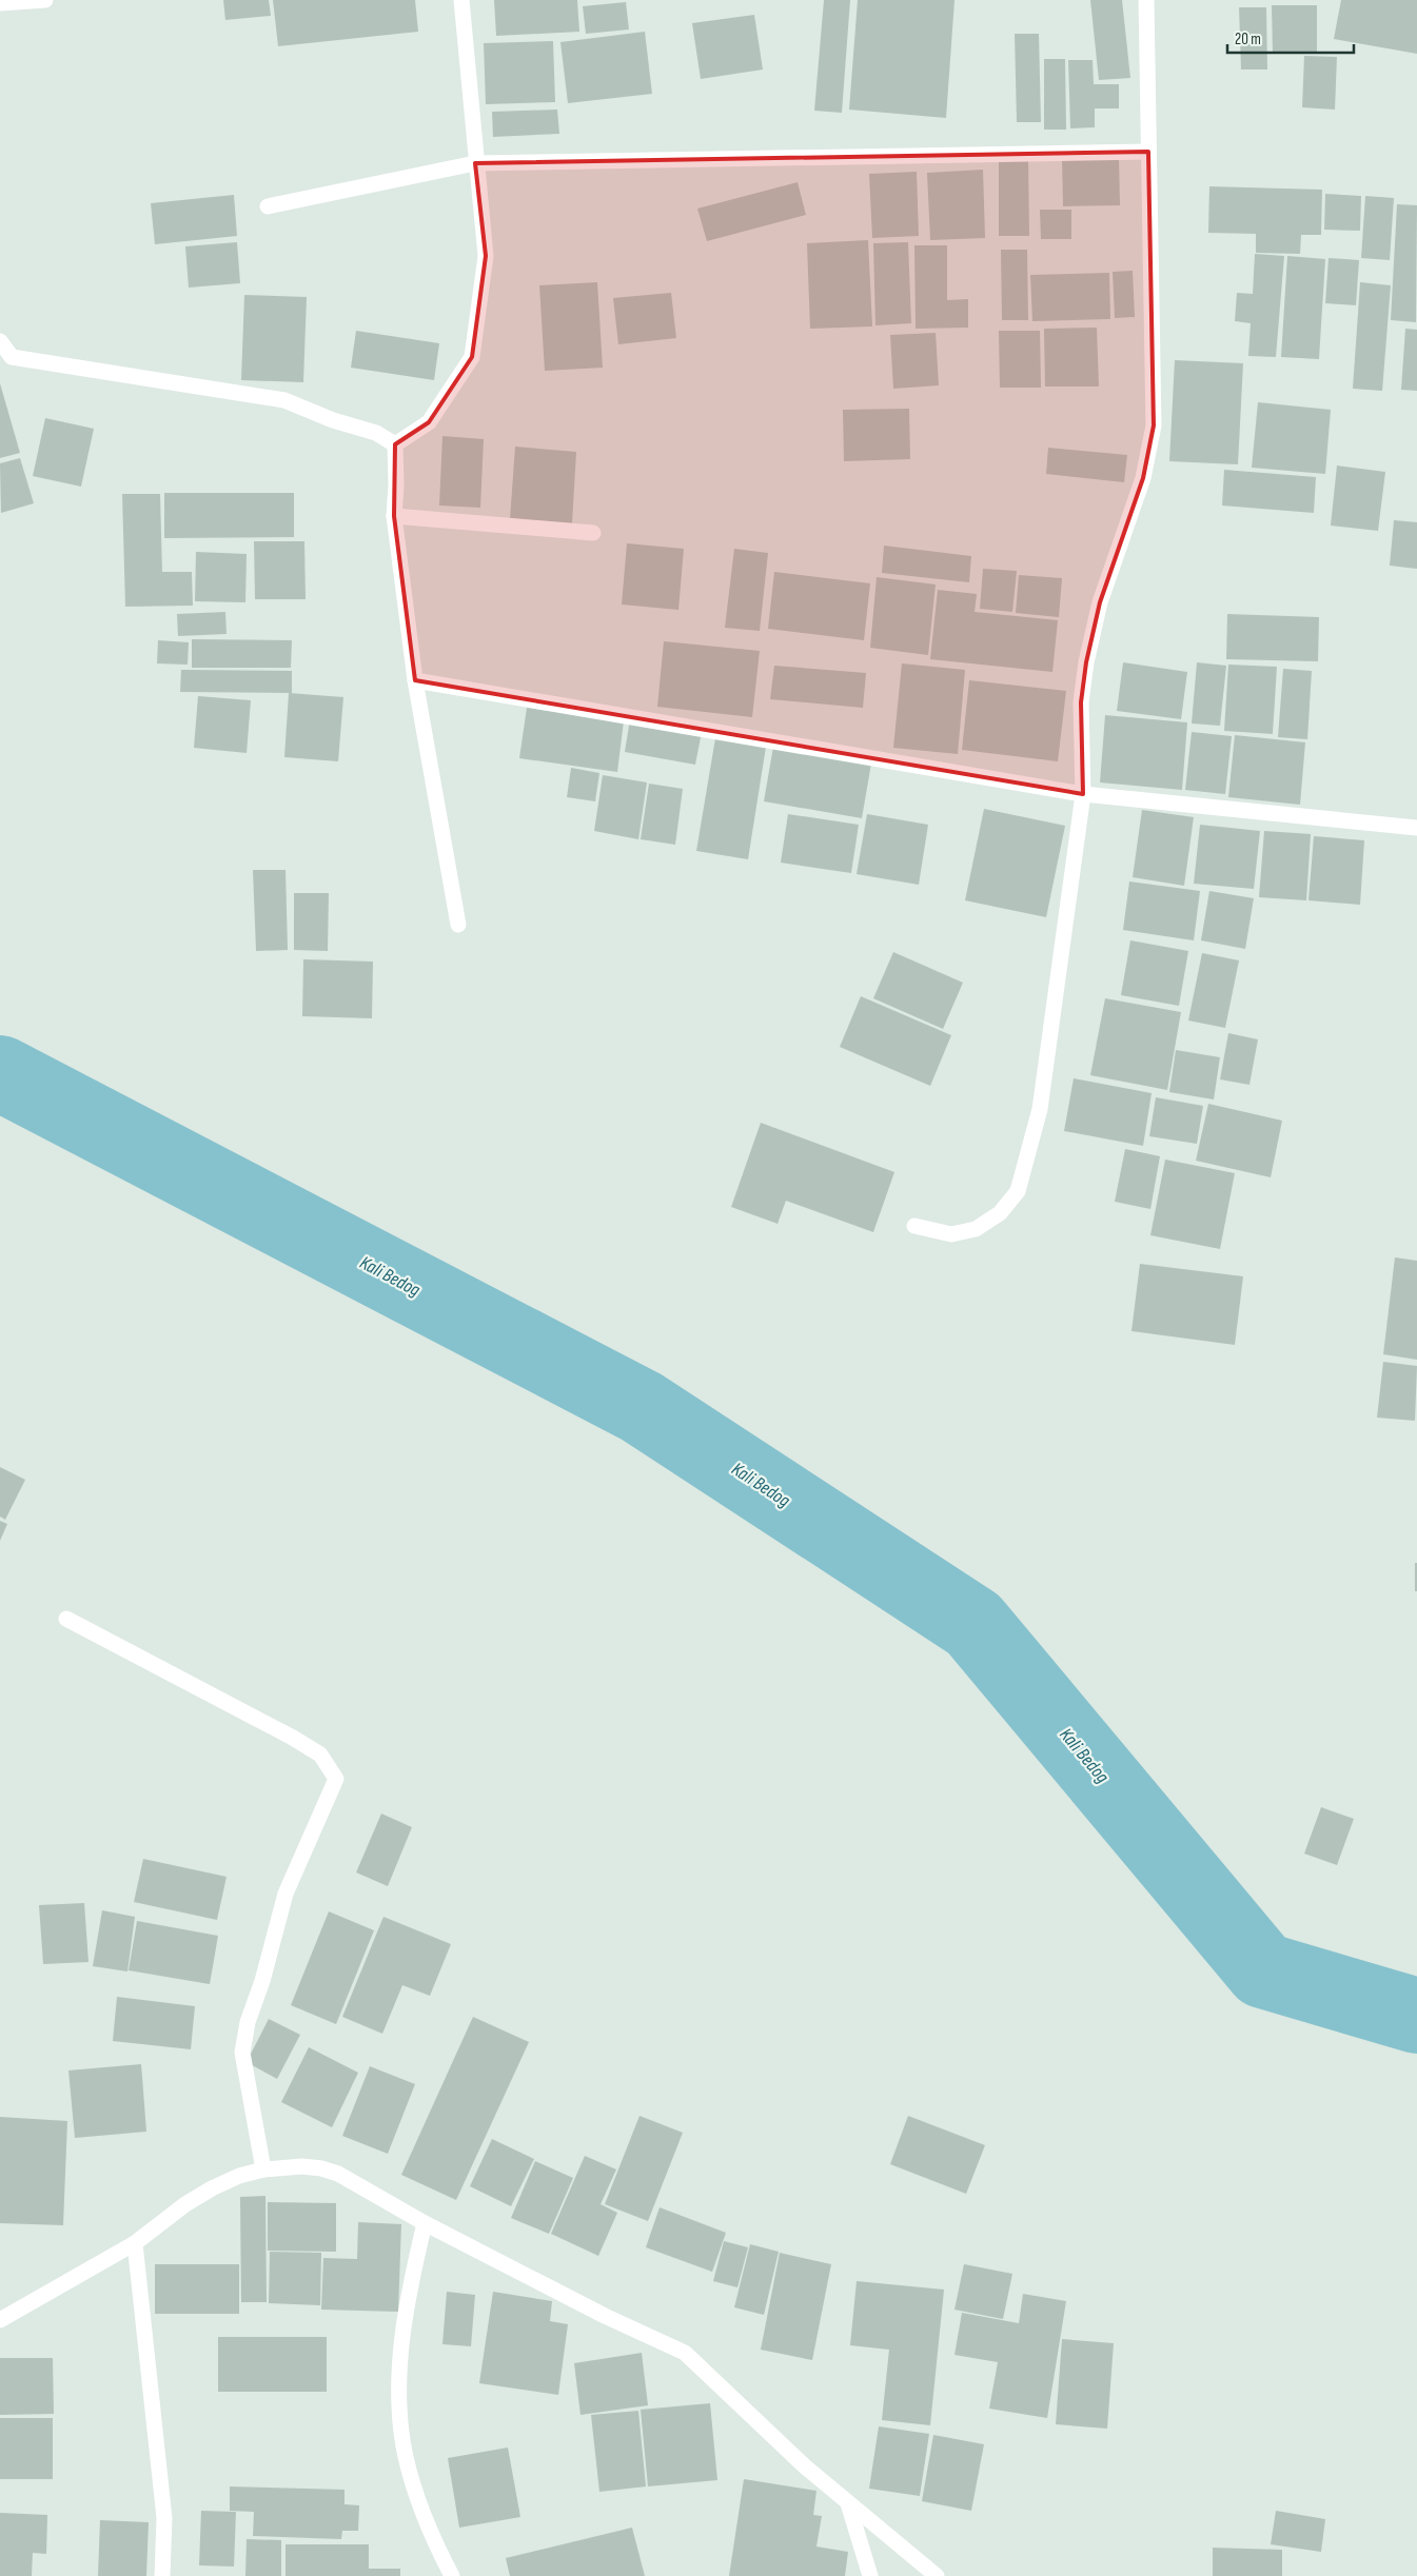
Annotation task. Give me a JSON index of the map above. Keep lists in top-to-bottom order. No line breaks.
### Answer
{"water":["Kali Bedog"],"scale_bar":"20 m"}
